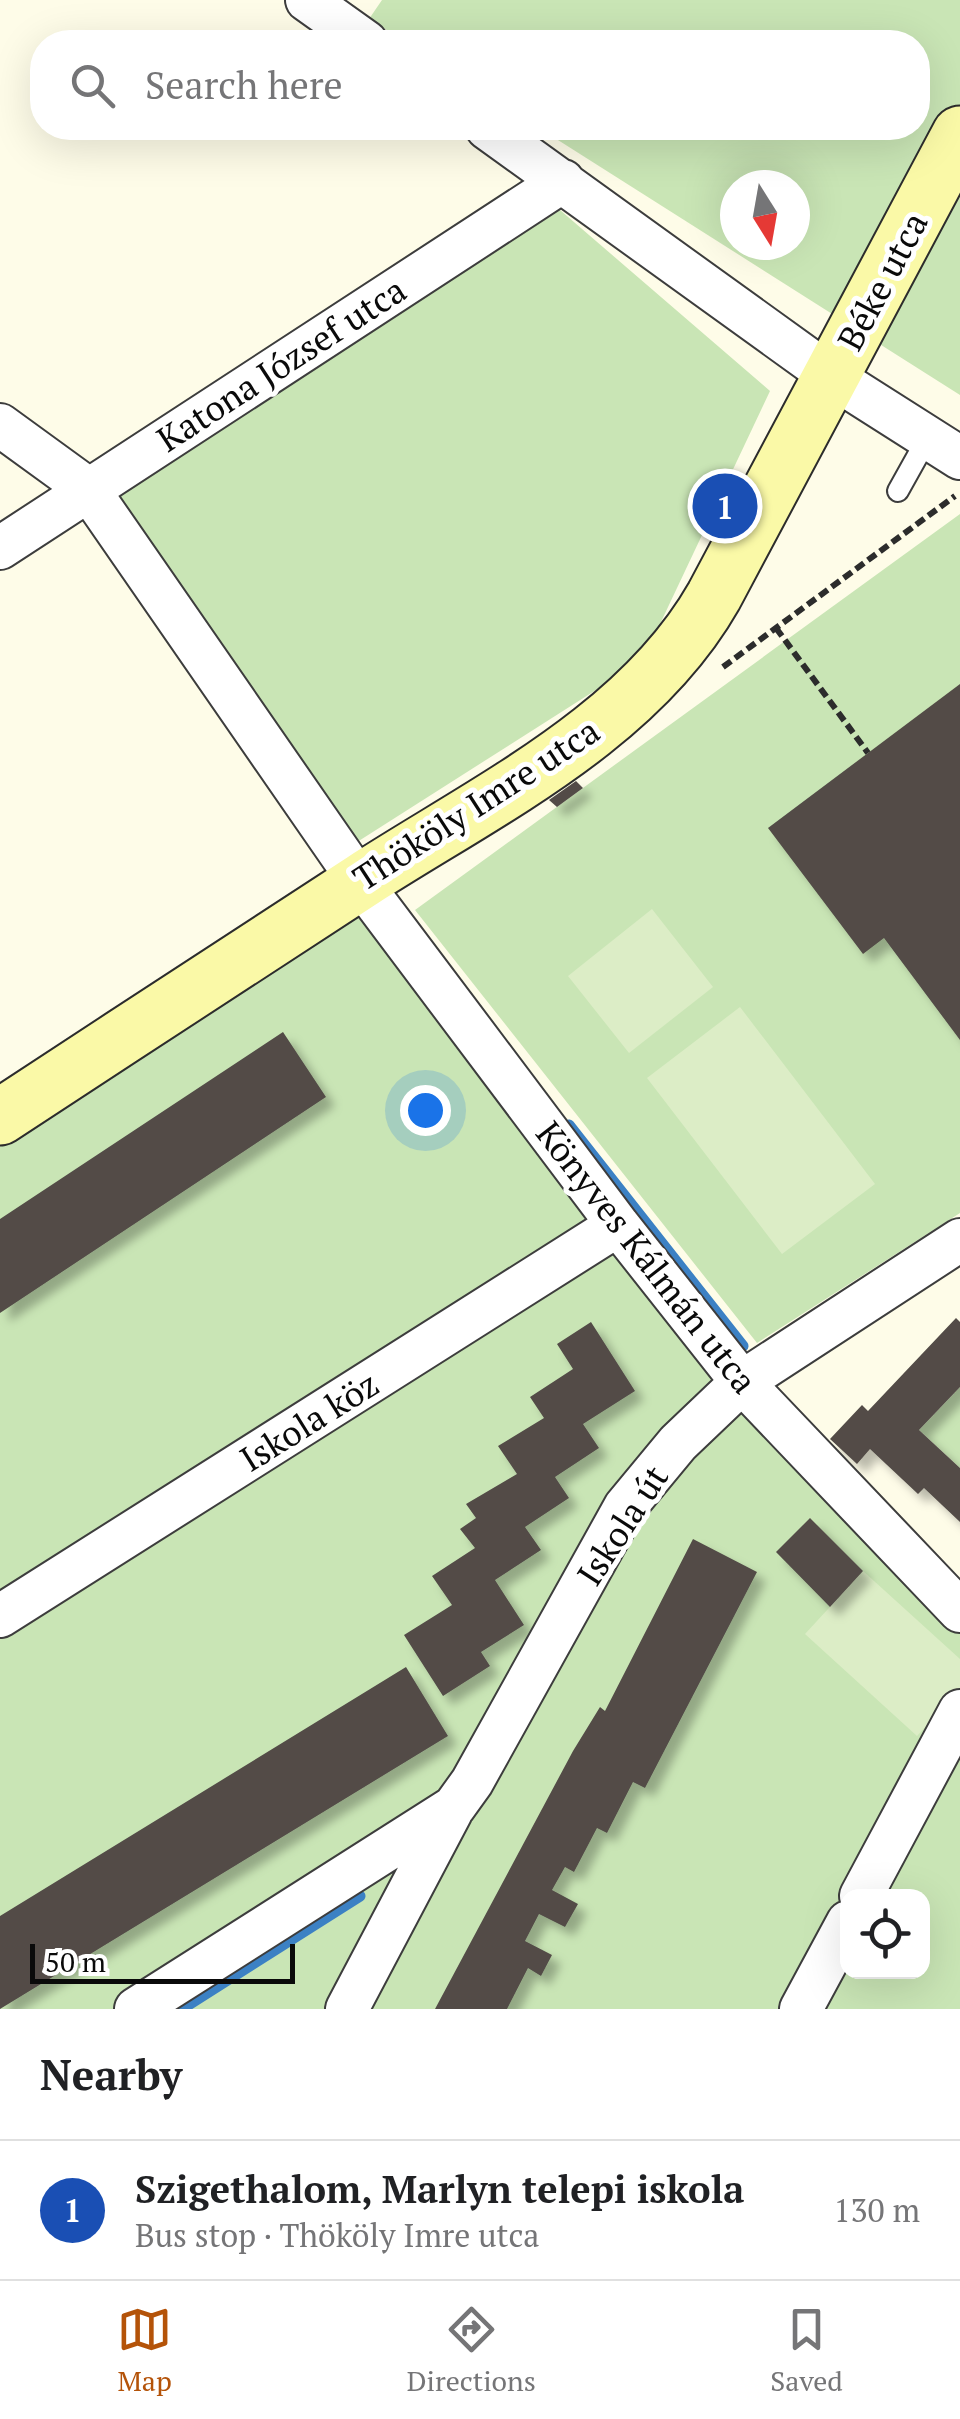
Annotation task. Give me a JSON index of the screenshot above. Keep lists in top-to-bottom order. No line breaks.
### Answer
{"streets":{"street":["Béke utca","Katona József utca","Thököly Imre utca","Könyves Kálmán utca","Iskola köz","Iskola út"]},"crossings":[["Béke utca","Thököly Imre utca"],["Katona József utca","Könyves Kálmán utca"],["Thököly Imre utca","Könyves Kálmán utca"],["Könyves Kálmán utca","Iskola köz"],["Könyves Kálmán utca","Iskola út"]],"scale_bar":"50 m","north":"bottom","page":{"search":"Search here","pins":"1","scale":"50 m","heading":"Nearby","list":[{"mark":"1","name":"Szigethalom, Marlyn telepi iskola","note":"Bus stop · Thököly Imre utca","value":"130 m"}],"nav":["Map","Directions","Saved"]}}
